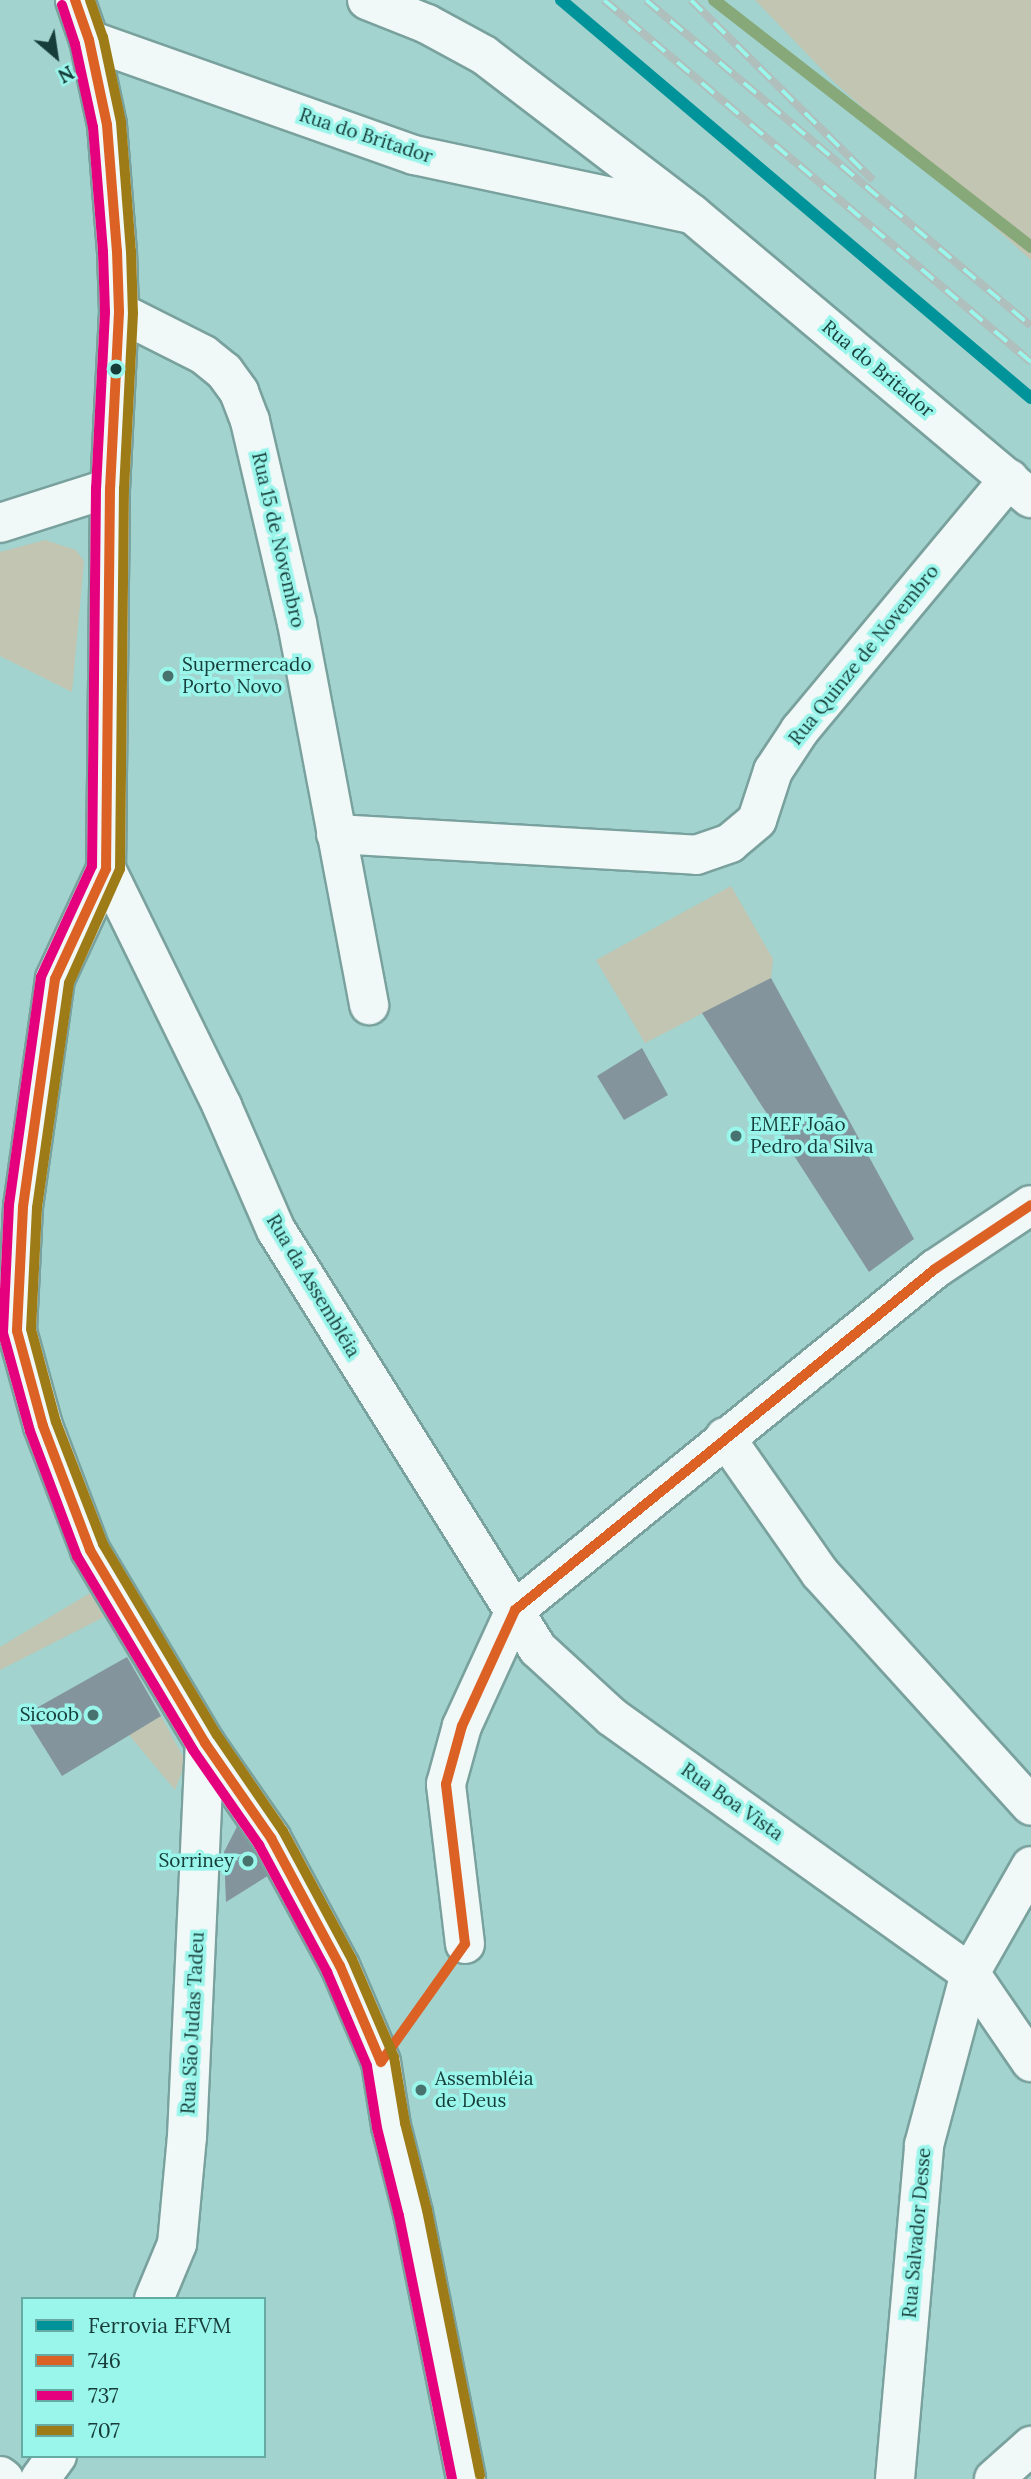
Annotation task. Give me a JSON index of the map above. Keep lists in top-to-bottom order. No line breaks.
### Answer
{"streets":{"street":["Rua do Britador","Rua 15 de Novembro","Rua Quinze de Novembro","Rua da Assembléia","Rua Boa Vista","Rua São Judas Tadeu","Rua Salvador Desse"]},"crossings":[["Rua do Britador","Rua Quinze de Novembro"],["Rua 15 de Novembro","Rua Quinze de Novembro"],["Rua da Assembléia","Rua Boa Vista"],["Rua Boa Vista","Rua Salvador Desse"]],"places":["Supermercado Porto Novo","EMEF João Pedro da Silva","Sicoob","Sorriney","Assembléia de Deus"],"lines":["rail line EFVM","transit line 746","transit line 707","transit line 737"],"legend":["Ferrovia EFVM","746","737","707"],"north":"bottom right"}
